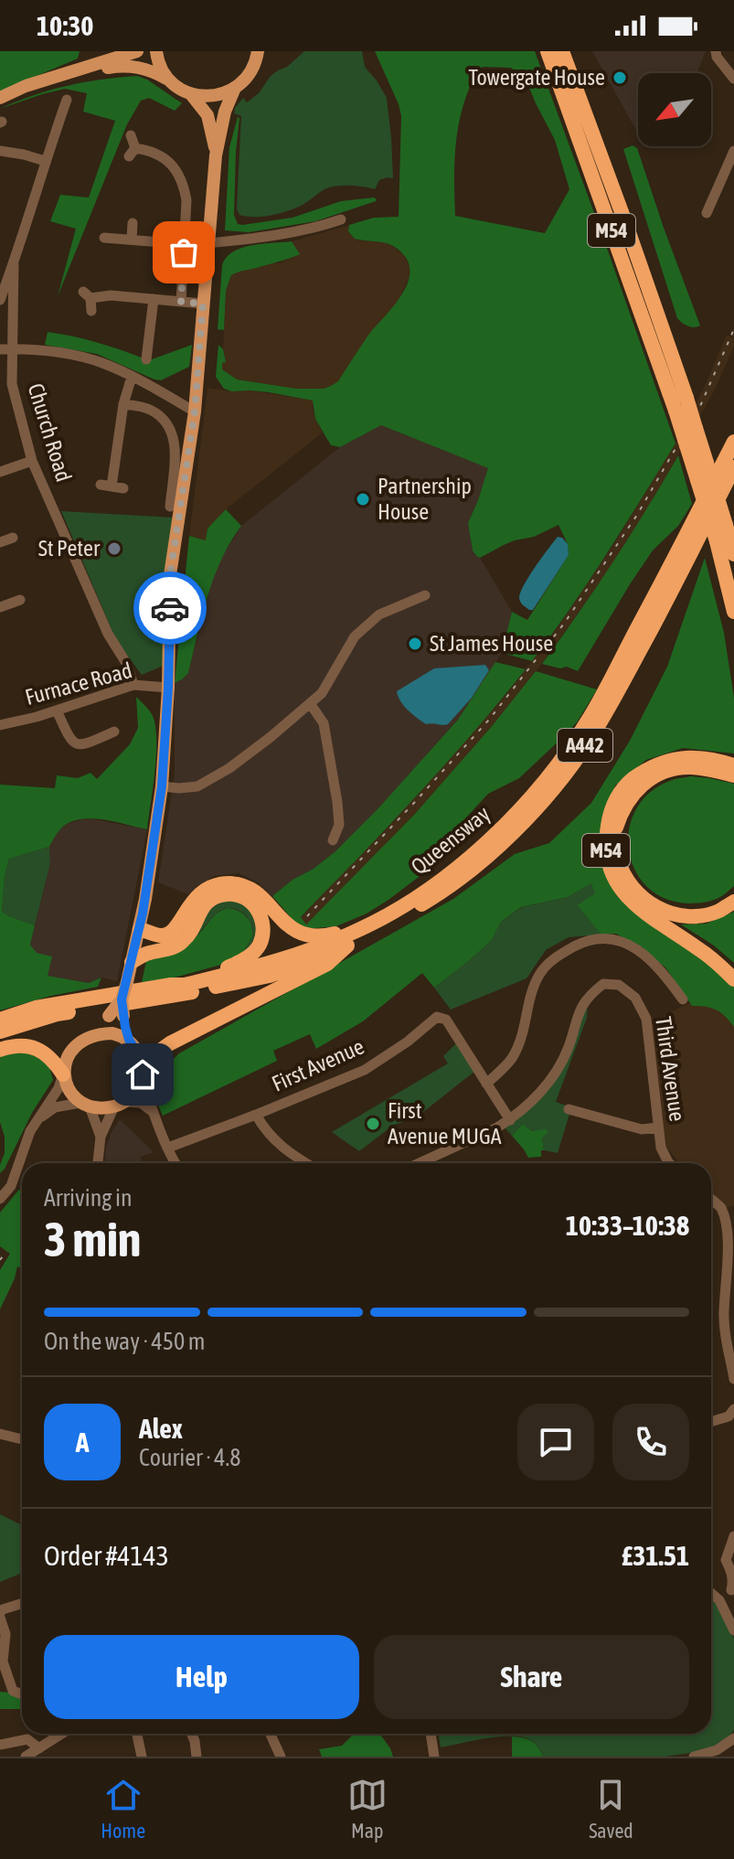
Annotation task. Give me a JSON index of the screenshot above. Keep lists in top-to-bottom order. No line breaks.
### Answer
{"streets":{"highway":["M54","A442","Queensway"],"street":["Church Road","Furnace Road","First Avenue","Third Avenue"]},"crossings":[["Church Road","Furnace Road"],["A442","Queensway"],["First Avenue","Third Avenue"]],"places":["Towergate House","Partnership House","St Peter","St James House","First Avenue MUGA"],"north":"bottom left","page":{"status":"10:30","heading":["3 min","Arriving in","10:33–10:38"],"panel":["Alex","Courier · 4.8","Order #4143","£31.51"],"bar":"On the way · 450 m","round":"A","buttons":["Help","Share"],"tabs":["Home","Map","Saved"]}}
